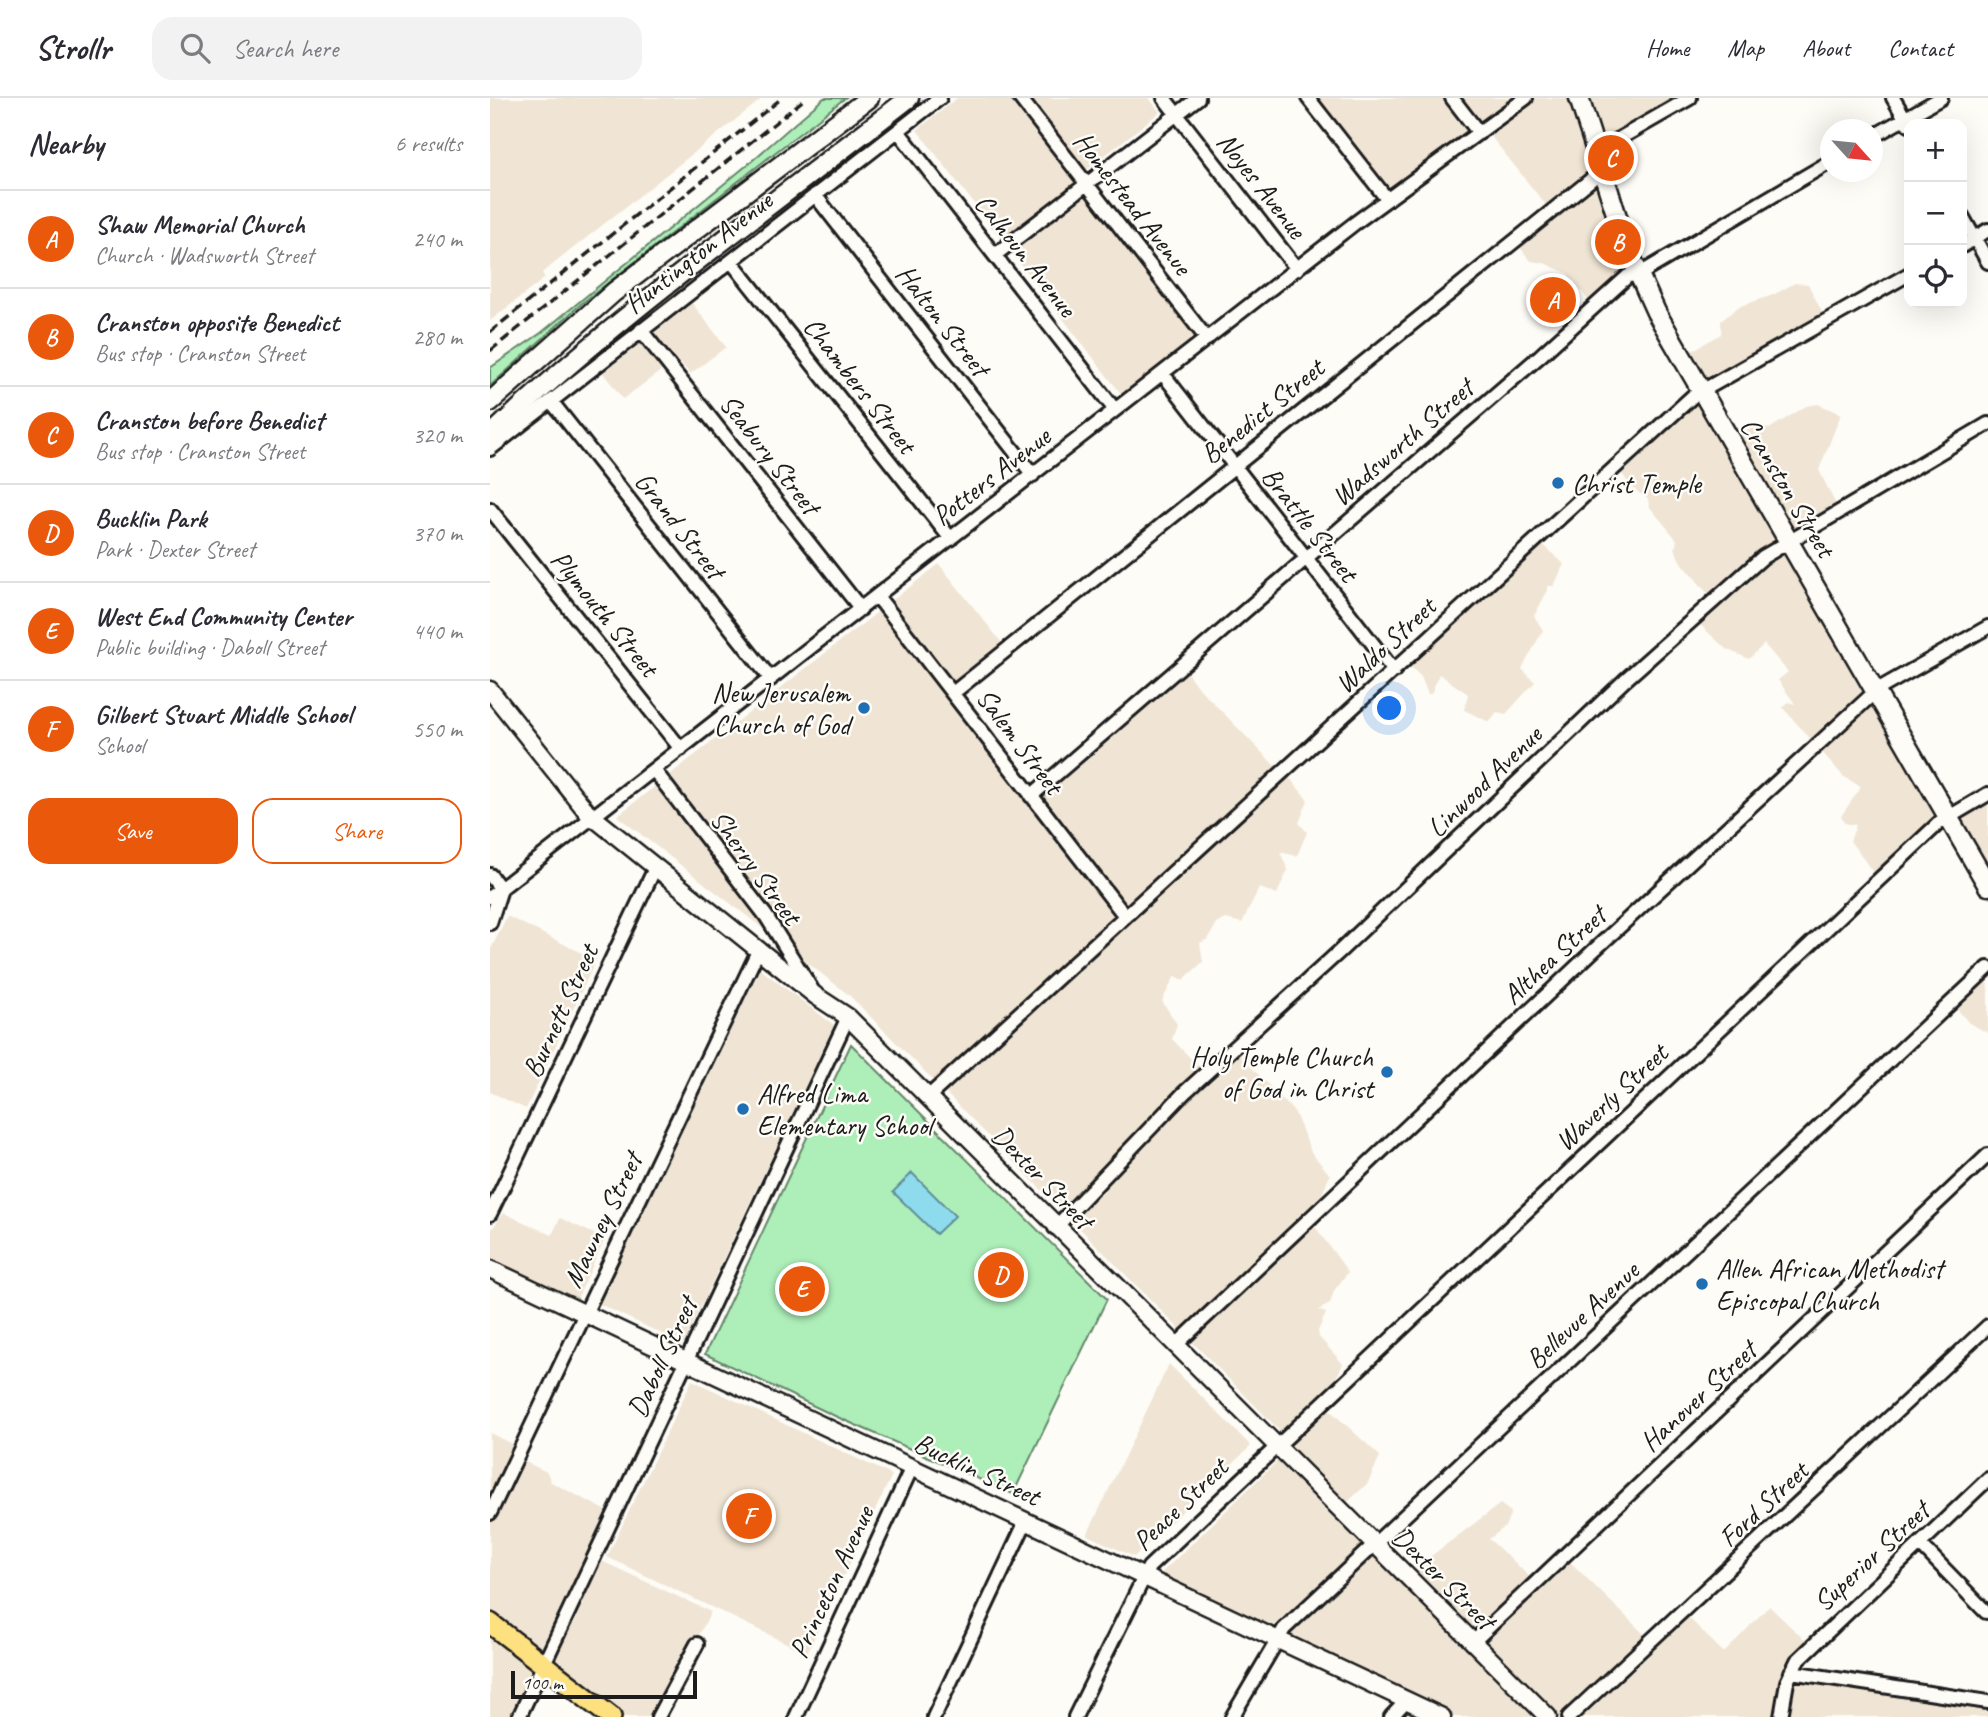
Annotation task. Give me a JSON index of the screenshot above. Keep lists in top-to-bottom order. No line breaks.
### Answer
{"streets":{"main road":["Huntington Avenue","Cranston Street"],"street":["Noyes Avenue","Homestead Avenue","Calhoun Avenue","Halton Street","Chambers Street","Benedict Street","Wadsworth Street","Seabury Street","Potters Avenue","Brattle Street","Grand Street","Plymouth Street","Waldo Street","Salem Street","Linwood Avenue","Sherry Street","Althea Street","Burnett Street","Waverly Street","Dexter Street","Mawney Street","Bellevue Avenue","Daboll Street","Hanover Street","Bucklin Street","Peace Street","Ford Street","Superior Street","Princeton Avenue"]},"crossings":[["Noyes Avenue","Potters Avenue"],["Homestead Avenue","Potters Avenue"],["Huntington Avenue","Calhoun Avenue"],["Huntington Avenue","Halton Street"],["Huntington Avenue","Chambers Street"],["Huntington Avenue","Seabury Street"],["Huntington Avenue","Grand Street"],["Calhoun Avenue","Potters Avenue"],["Halton Street","Potters Avenue"],["Chambers Street","Potters Avenue"],["Benedict Street","Cranston Street"],["Benedict Street","Brattle Street"],["Benedict Street","Salem Street"],["Wadsworth Street","Cranston Street"],["Wadsworth Street","Brattle Street"],["Wadsworth Street","Salem Street"],["Seabury Street","Potters Avenue"],["Potters Avenue","Brattle Street"],["Potters Avenue","Grand Street"],["Potters Avenue","Plymouth Street"],["Potters Avenue","Salem Street"],["Potters Avenue","Sherry Street"],["Potters Avenue","Dexter Street"],["Cranston Street","Waldo Street"],["Cranston Street","Linwood Avenue"],["Cranston Street","Althea Street"],["Cranston Street","Waverly Street"],["Brattle Street","Waldo Street"],["Waldo Street","Salem Street"],["Waldo Street","Dexter Street"],["Linwood Avenue","Dexter Street"],["Sherry Street","Dexter Street"],["Althea Street","Dexter Street"],["Burnett Street","Dexter Street"],["Waverly Street","Dexter Street"],["Waverly Street","Peace Street"],["Dexter Street","Mawney Street"],["Dexter Street","Bellevue Avenue"],["Dexter Street","Daboll Street"],["Dexter Street","Hanover Street"],["Dexter Street","Peace Street"],["Mawney Street","Bucklin Street"],["Bellevue Avenue","Bucklin Street"],["Daboll Street","Bucklin Street"],["Bucklin Street","Peace Street"],["Bucklin Street","Princeton Avenue"]],"places":["Christ Temple","New Jerusalem Church of God","Holy Temple Church of God in Christ","Alfred Lima Elementary School","Allen African Methodist Episcopal Church"],"scale_bar":"100 m","north":"bottom right","page":{"header":"Strollr","search":"Search here","nav":["Home","Map","About","Contact"],"heading":["Nearby","6 results"],"map_buttons":["+","−"],"pins":["C","B","A","D","E","F"],"list":[{"mark":"A","name":"Shaw Memorial Church","note":"Church · Wadsworth Street","value":"240 m"},{"mark":"B","name":"Cranston opposite Benedict","note":"Bus stop · Cranston Street","value":"280 m"},{"mark":"C","name":"Cranston before Benedict","note":"Bus stop · Cranston Street","value":"320 m"},{"mark":"D","name":"Bucklin Park","note":"Park · Dexter Street","value":"370 m"},{"mark":"E","name":"West End Community Center","note":"Public building · Daboll Street","value":"440 m"},{"mark":"F","name":"Gilbert Stuart Middle School","note":"School","value":"550 m"}],"buttons":["Save","Share"],"scale":"100 m"}}
